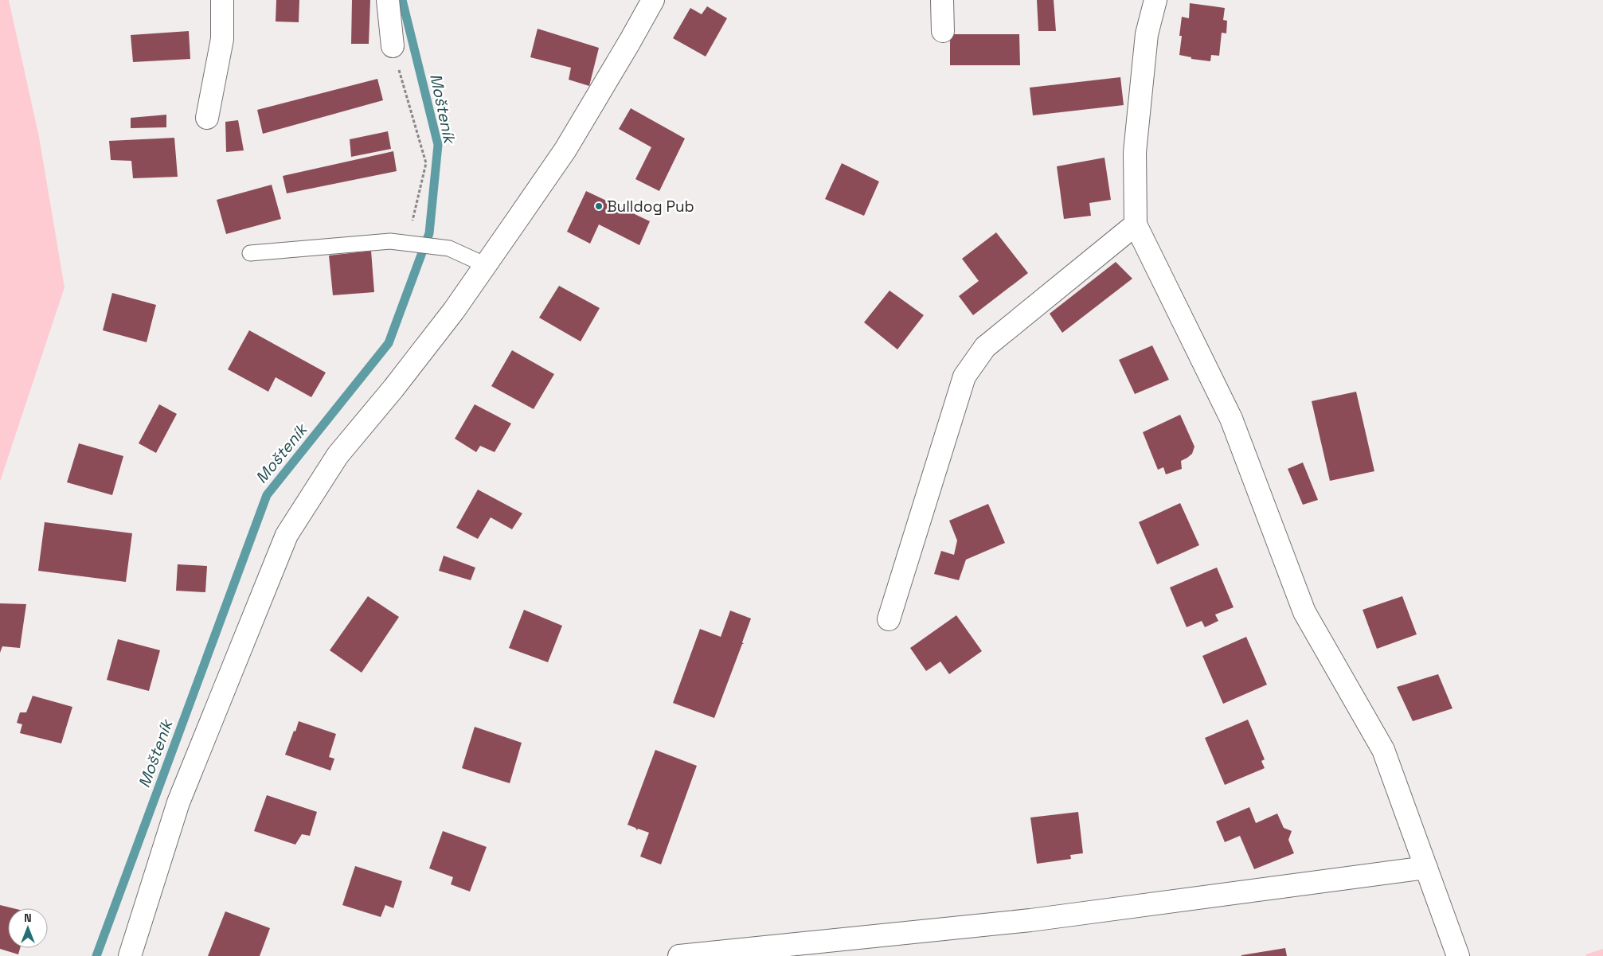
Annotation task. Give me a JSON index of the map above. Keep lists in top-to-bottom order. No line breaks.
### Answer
{"water":["Mošteník"],"places":["Bulldog Pub"],"north":"top"}
